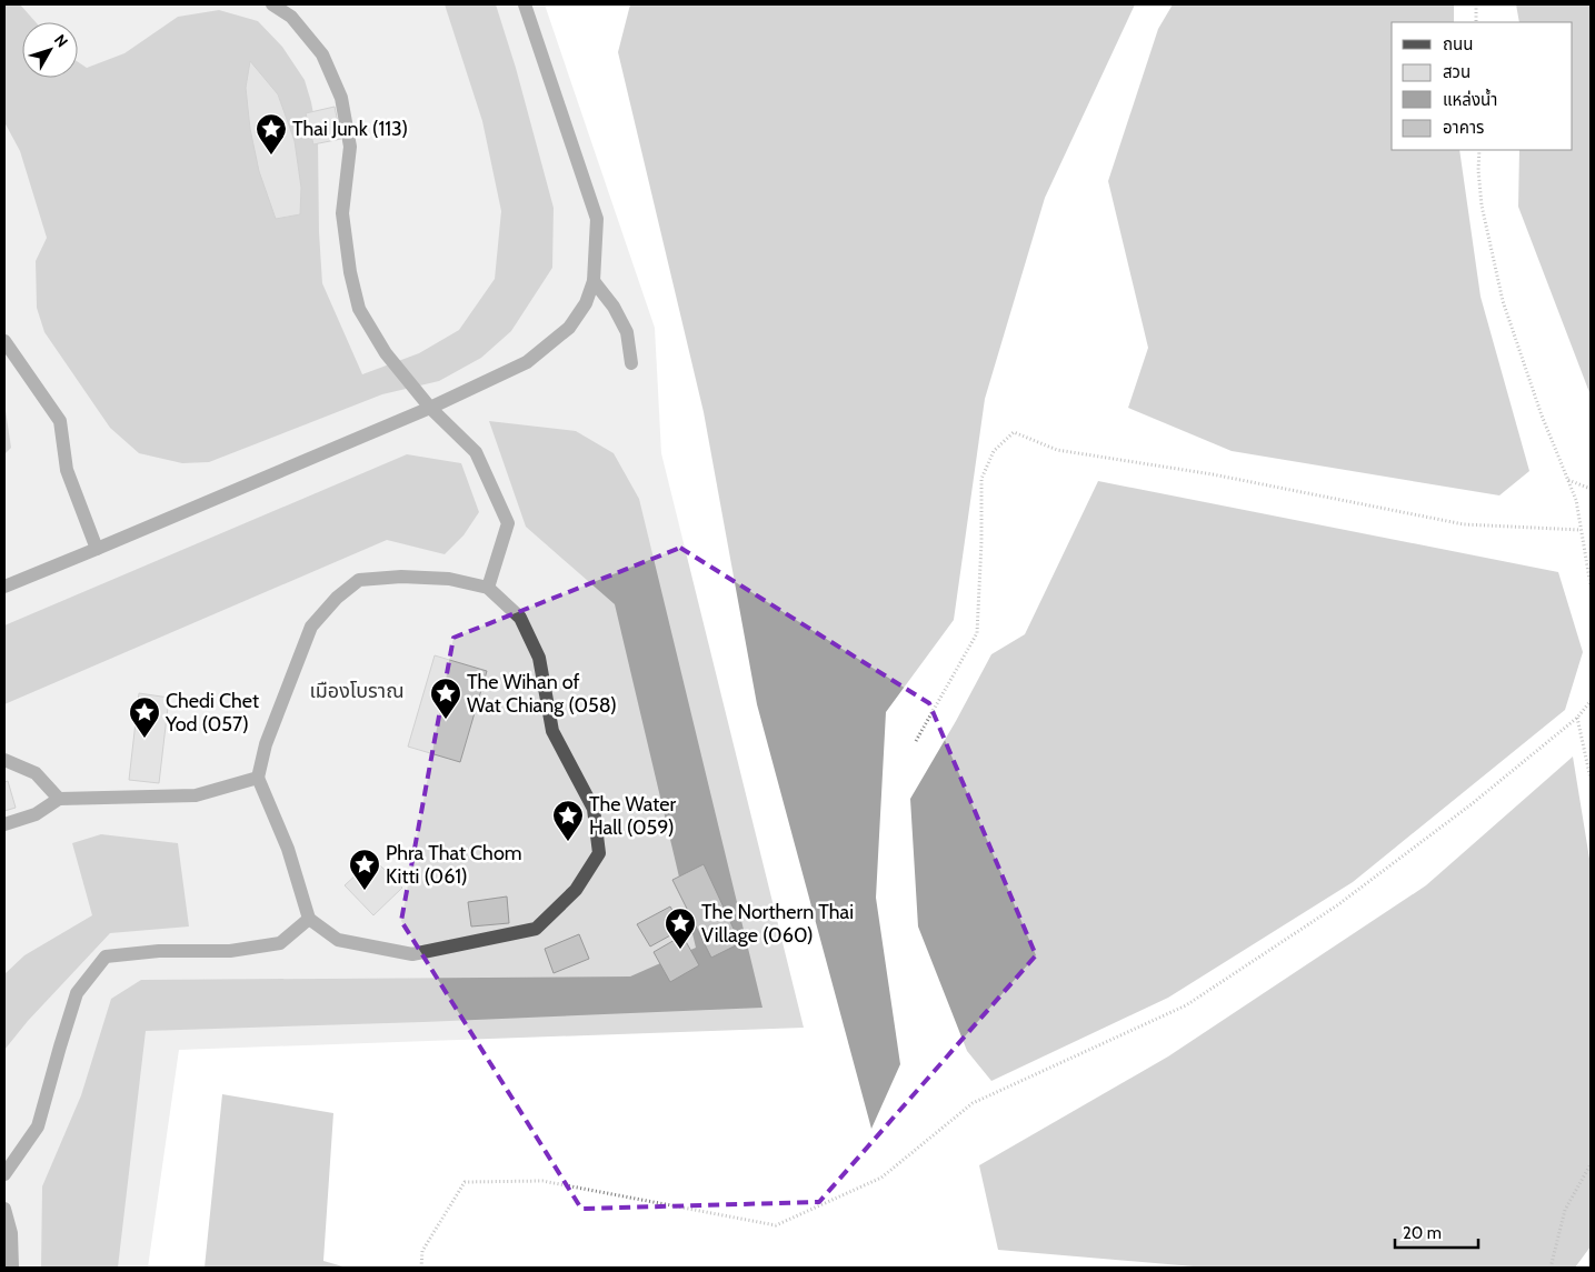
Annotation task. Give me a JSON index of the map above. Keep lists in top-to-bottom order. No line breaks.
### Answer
{"parks":["เมืองโบราณ"],"places":{"place":["Thai Junk (113)","The Wihan of Wat Chiang (058)","Chedi Chet Yod (057)","The Water Hall (059)","Phra That Chom Kitti (061)","The Northern Thai Village (060)"]},"legend":["ถนน","สวน","แหล่งน้ำ","อาคาร"],"scale_bar":"20 m","north":"top right"}
